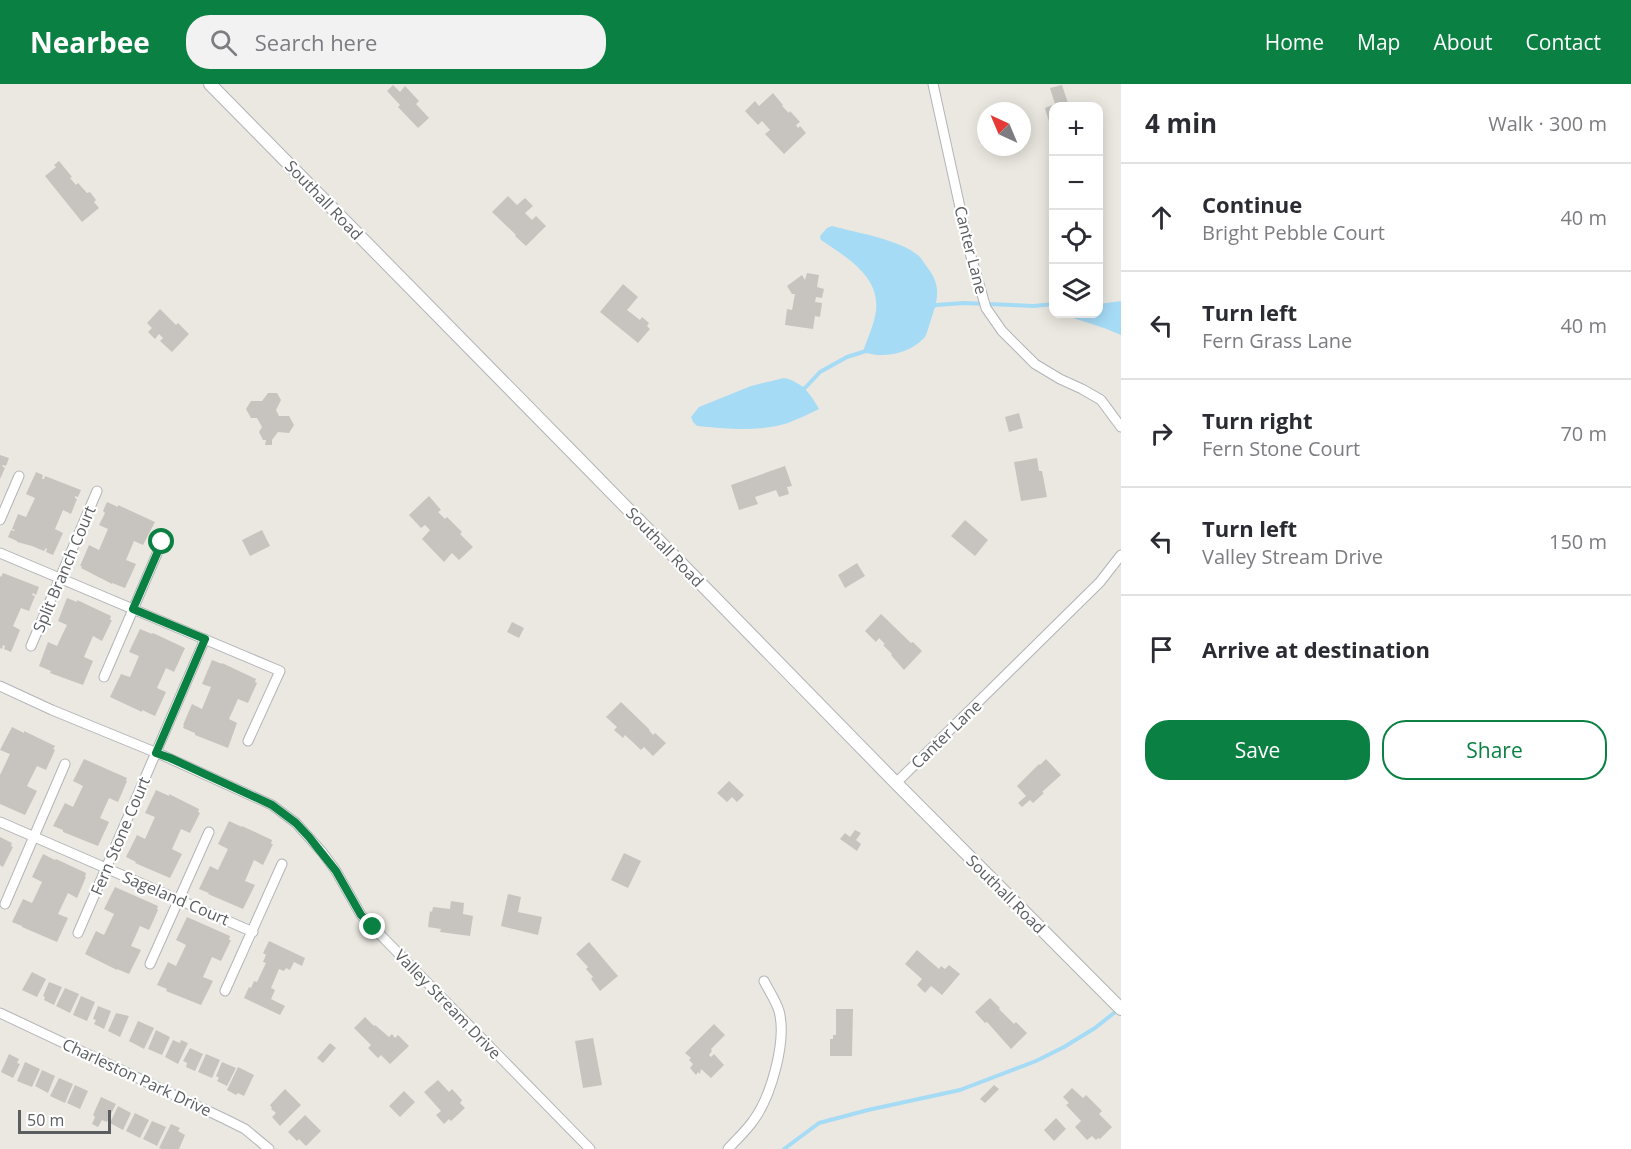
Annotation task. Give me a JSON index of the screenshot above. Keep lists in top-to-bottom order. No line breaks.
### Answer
{"streets":{"street":["Southall Road","Canter Lane","Split Branch Court","Fern Stone Court","Sageland Court","Valley Stream Drive","Charleston Park Drive"]},"crossings":[["Southall Road","Canter Lane"],["Fern Stone Court","Sageland Court"],["Fern Stone Court","Valley Stream Drive"]],"scale_bar":"50 m","north":"top left","page":{"header":"Nearbee","search":"Search here","nav":["Home","Map","About","Contact"],"heading":["4 min","Walk · 300 m"],"map_buttons":["+","−"],"list":[["Continue","Bright Pebble Court","40 m"],["Turn left","Fern Grass Lane","40 m"],["Turn right","Fern Stone Court","70 m"],["Turn left","Valley Stream Drive","150 m"],"Arrive at destination"],"buttons":["Save","Share"],"scale":"50 m"}}
